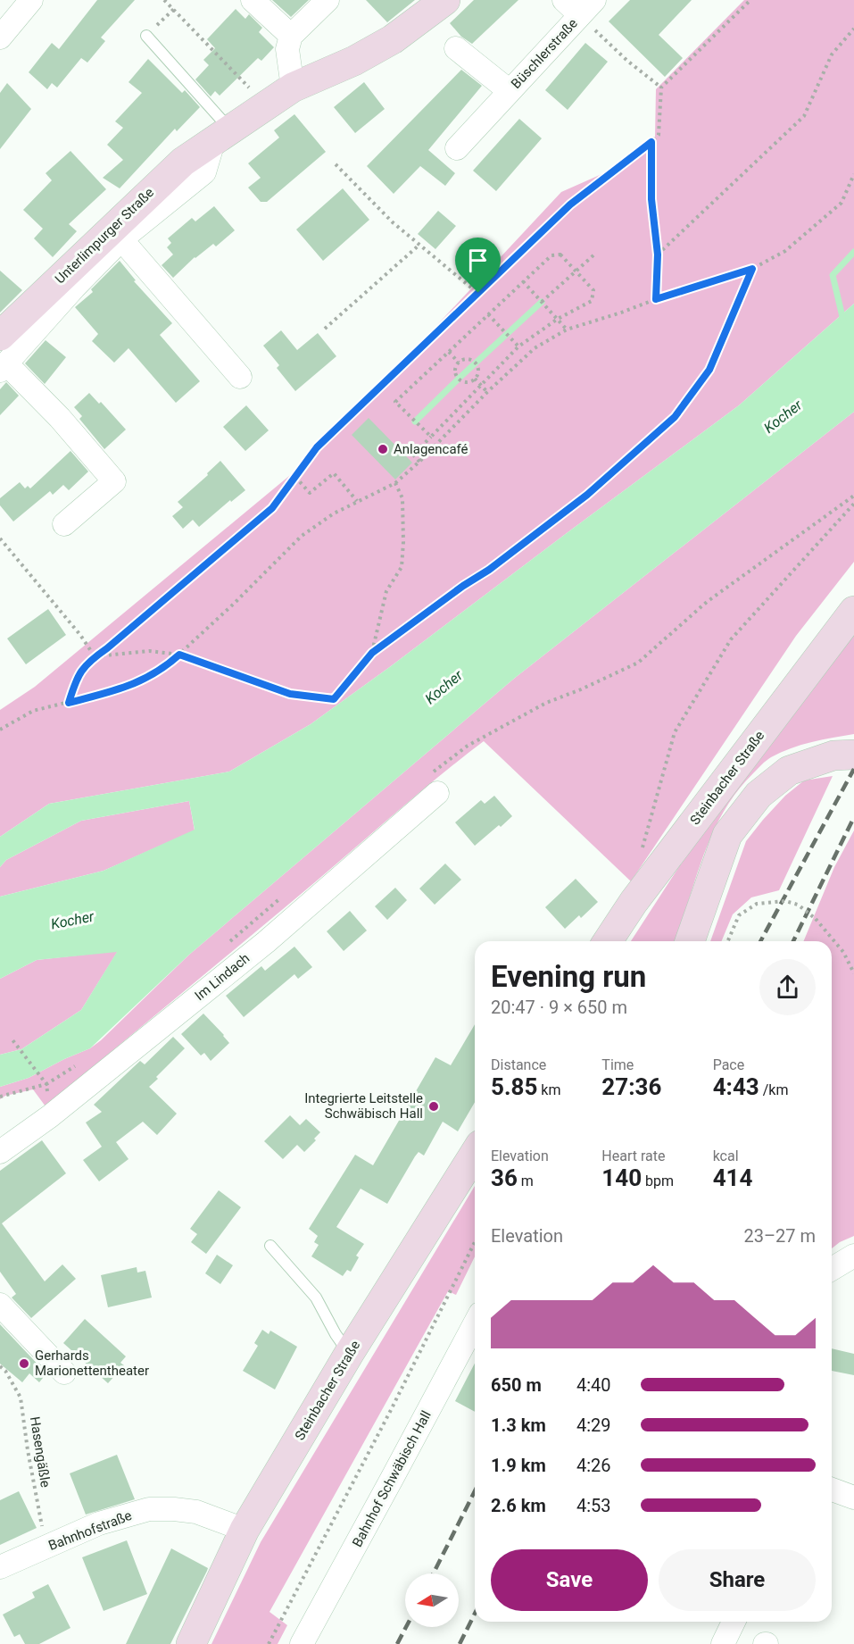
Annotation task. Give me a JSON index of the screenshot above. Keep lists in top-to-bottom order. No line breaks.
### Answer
{"streets":{"street":["Büschlerstraße","Unterlimpurger Straße","Steinbacher Straße","Im Lindach","Bahnhof Schwäbisch Hall","Bahnhofstraße"],"path":["Hasengäßle"]},"crossings":[["Steinbacher Straße","Bahnhofstraße"],["Hasengäßle","Bahnhofstraße"]],"water":["Kocher"],"places":["Anlagencafé","Integrierte Leitstelle Schwäbisch Hall","Gerhards Marionettentheater"],"north":"left","page":{"heading":["Evening run","20:47 · 9 × 650 m"],"stats":[["Distance","5.85 km"],["Time","27:36"],["Pace","4:43 /km"],["Elevation","36 m"],["Heart rate","140 bpm"],["kcal","414"]],"chart":["Elevation","23–27 m"],"list":[{"name":"650 m","note":"4:40"},{"name":"1.3 km","note":"4:29"},{"name":"1.9 km","note":"4:26"},{"name":"2.6 km","note":"4:53"}],"buttons":["Save","Share"]}}
